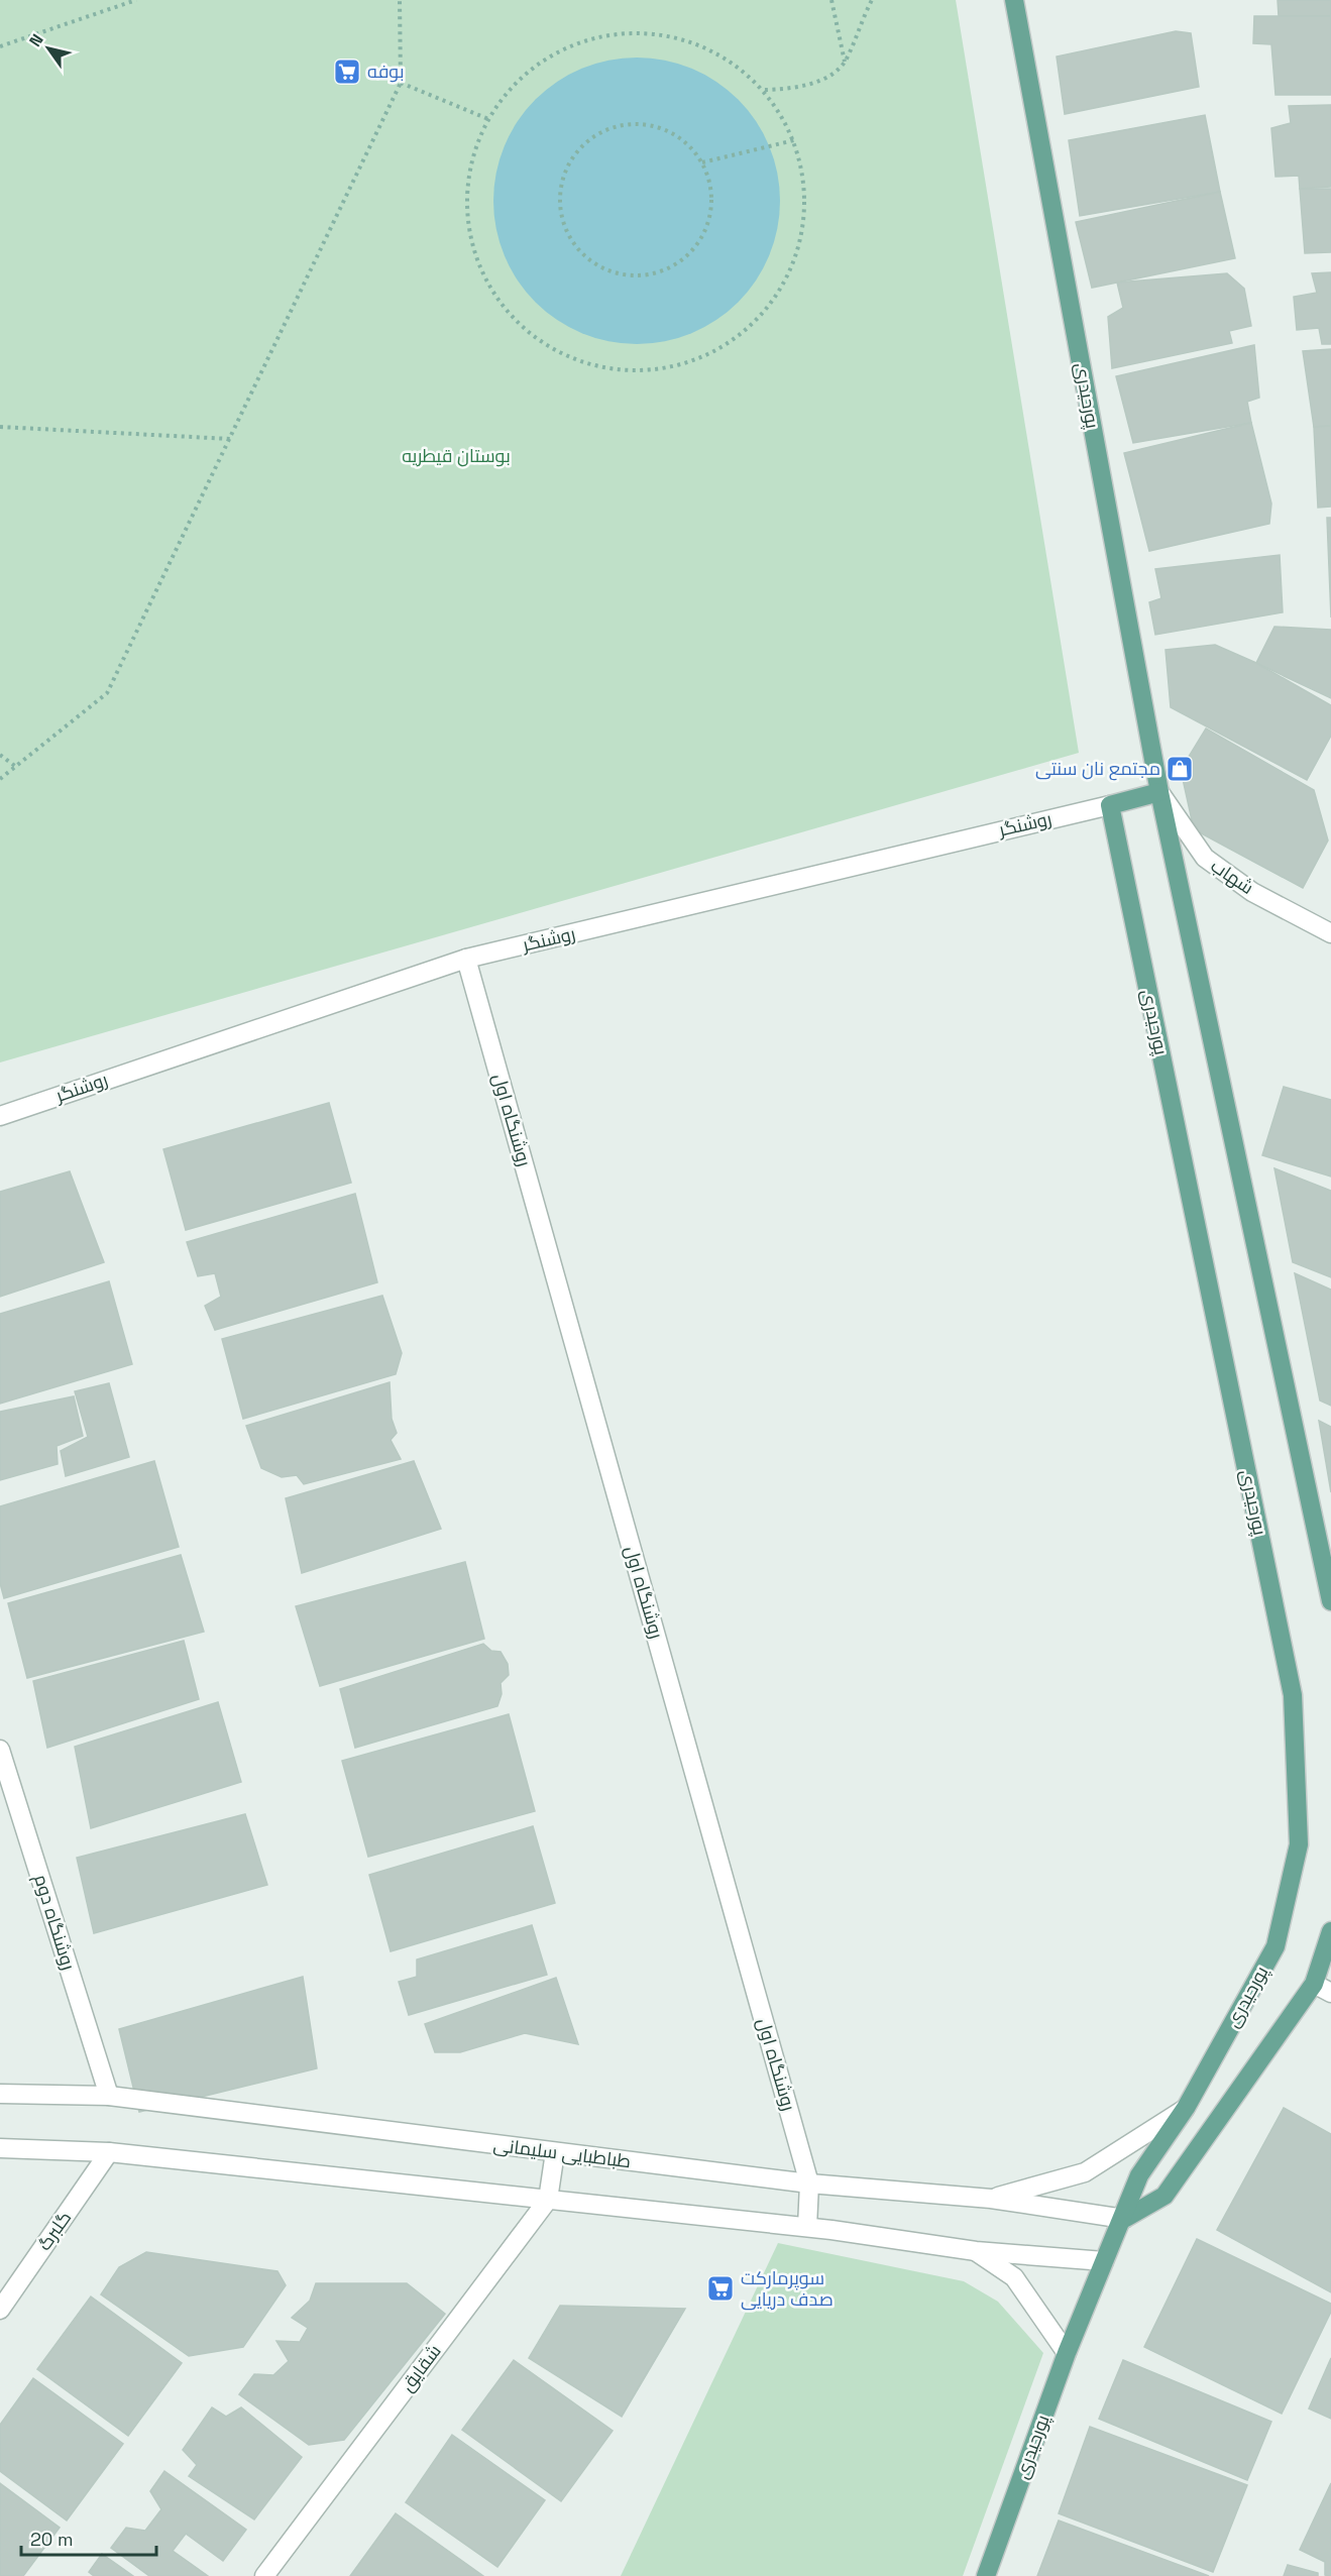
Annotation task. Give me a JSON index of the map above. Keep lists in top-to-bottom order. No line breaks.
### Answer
{"streets":{"main road":["پورحیدری"],"street":["روشنگر","شهاب","روشنگاه اول","روشنگاه دوم","طباطبایی سلیمانی","گلبرگ","شقایق"]},"crossings":[["پورحیدری","روشنگر"],["پورحیدری","شهاب"],["پورحیدری","طباطبایی سلیمانی"],["روشنگر","روشنگاه اول"],["روشنگاه اول","طباطبایی سلیمانی"],["روشنگاه دوم","طباطبایی سلیمانی"],["طباطبایی سلیمانی","شقایق"]],"parks":["بوستان قیطریه"],"places":{"supermarket":["بوفه","سوپرمارکت صدف دریایی"],"shop":["مجتمع نان سنتی"]},"scale_bar":"20 m","north":"top left"}
